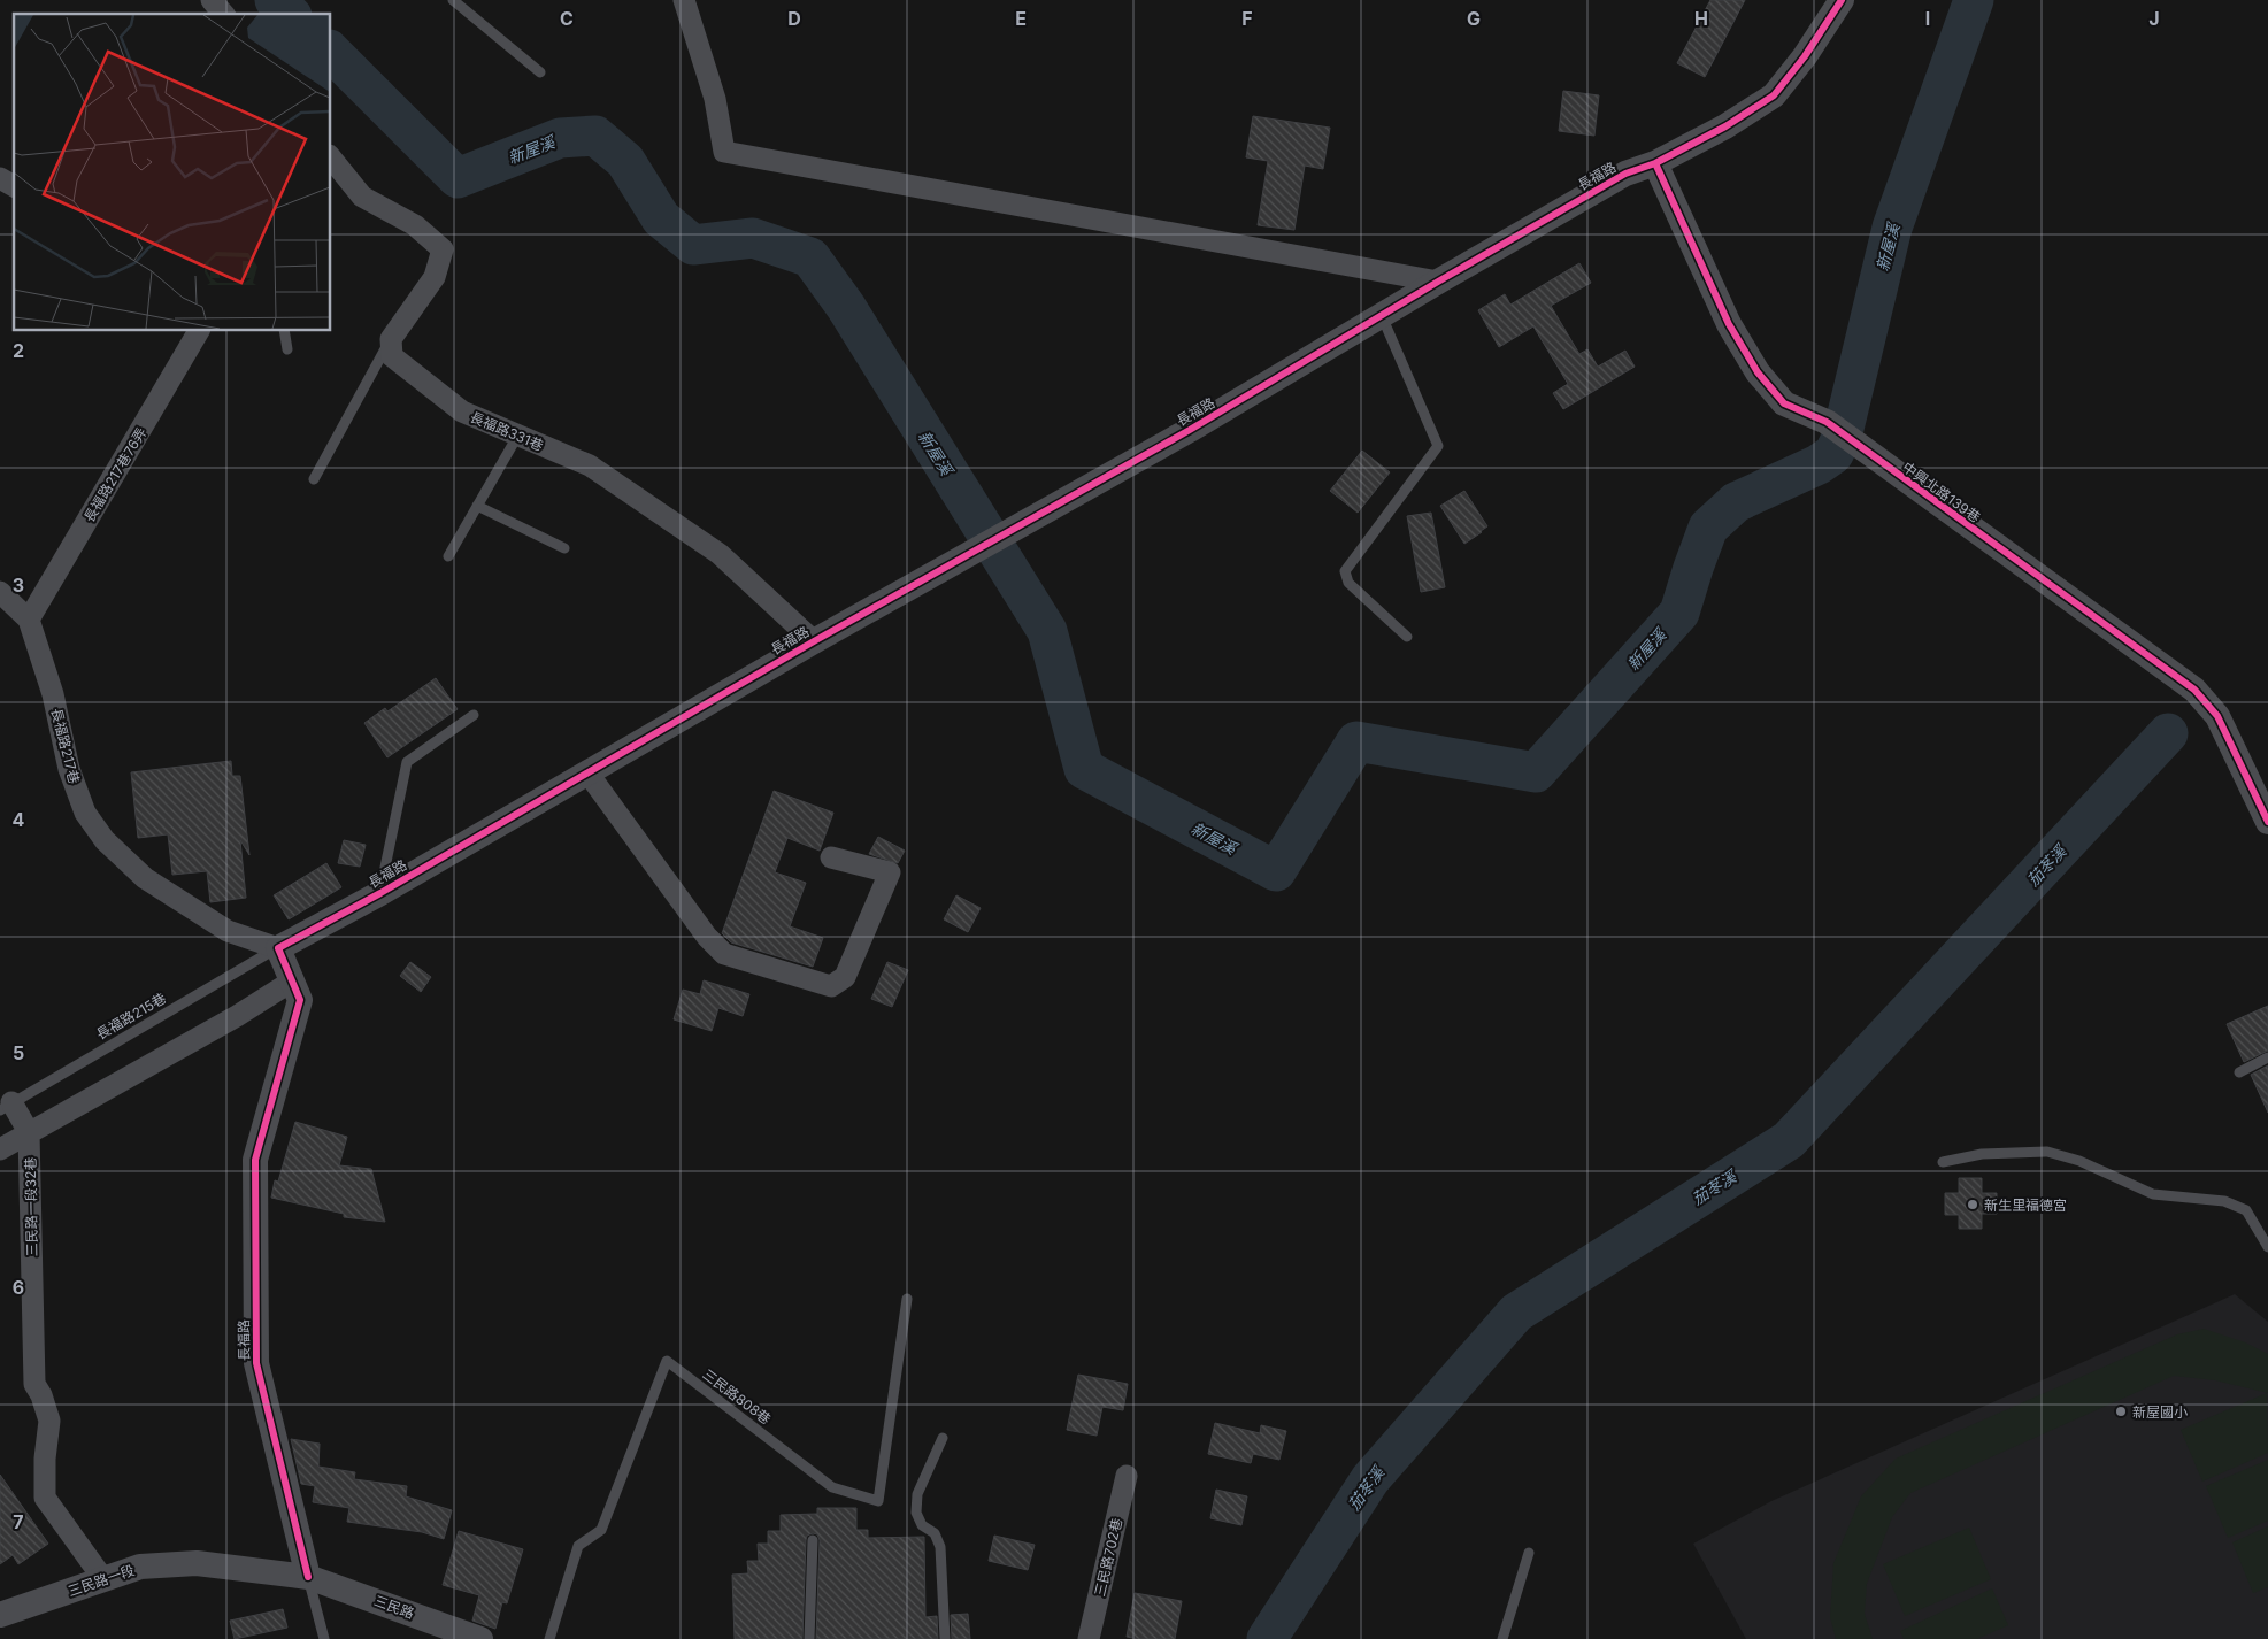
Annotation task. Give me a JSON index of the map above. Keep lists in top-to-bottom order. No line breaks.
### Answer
{"streets":{"street":["長福路","長福路331巷","長福路217巷76弄","中興北路139巷","長福路217巷","三民路一段32巷","三民路702巷","三民路一段","三民路"],"lane":["長福路215巷","三民路808巷"]},"crossings":[["長福路","長福路331巷"],["長福路","中興北路139巷"],["長福路","長福路217巷"],["長福路","長福路215巷"],["長福路","三民路一段"],["長福路","三民路"],["長福路217巷76弄","長福路217巷"],["長福路217巷","長福路215巷"],["長福路215巷","三民路一段32巷"],["三民路一段32巷","三民路一段"],["三民路一段","三民路"]],"water":["新屋溪","茄苳溪"],"places":["新生里福德宮","新屋國小"],"grid":{"columns":["C","D","E","F","G","H","I","J"],"rows":["2","3","4","5","6","7"]}}
